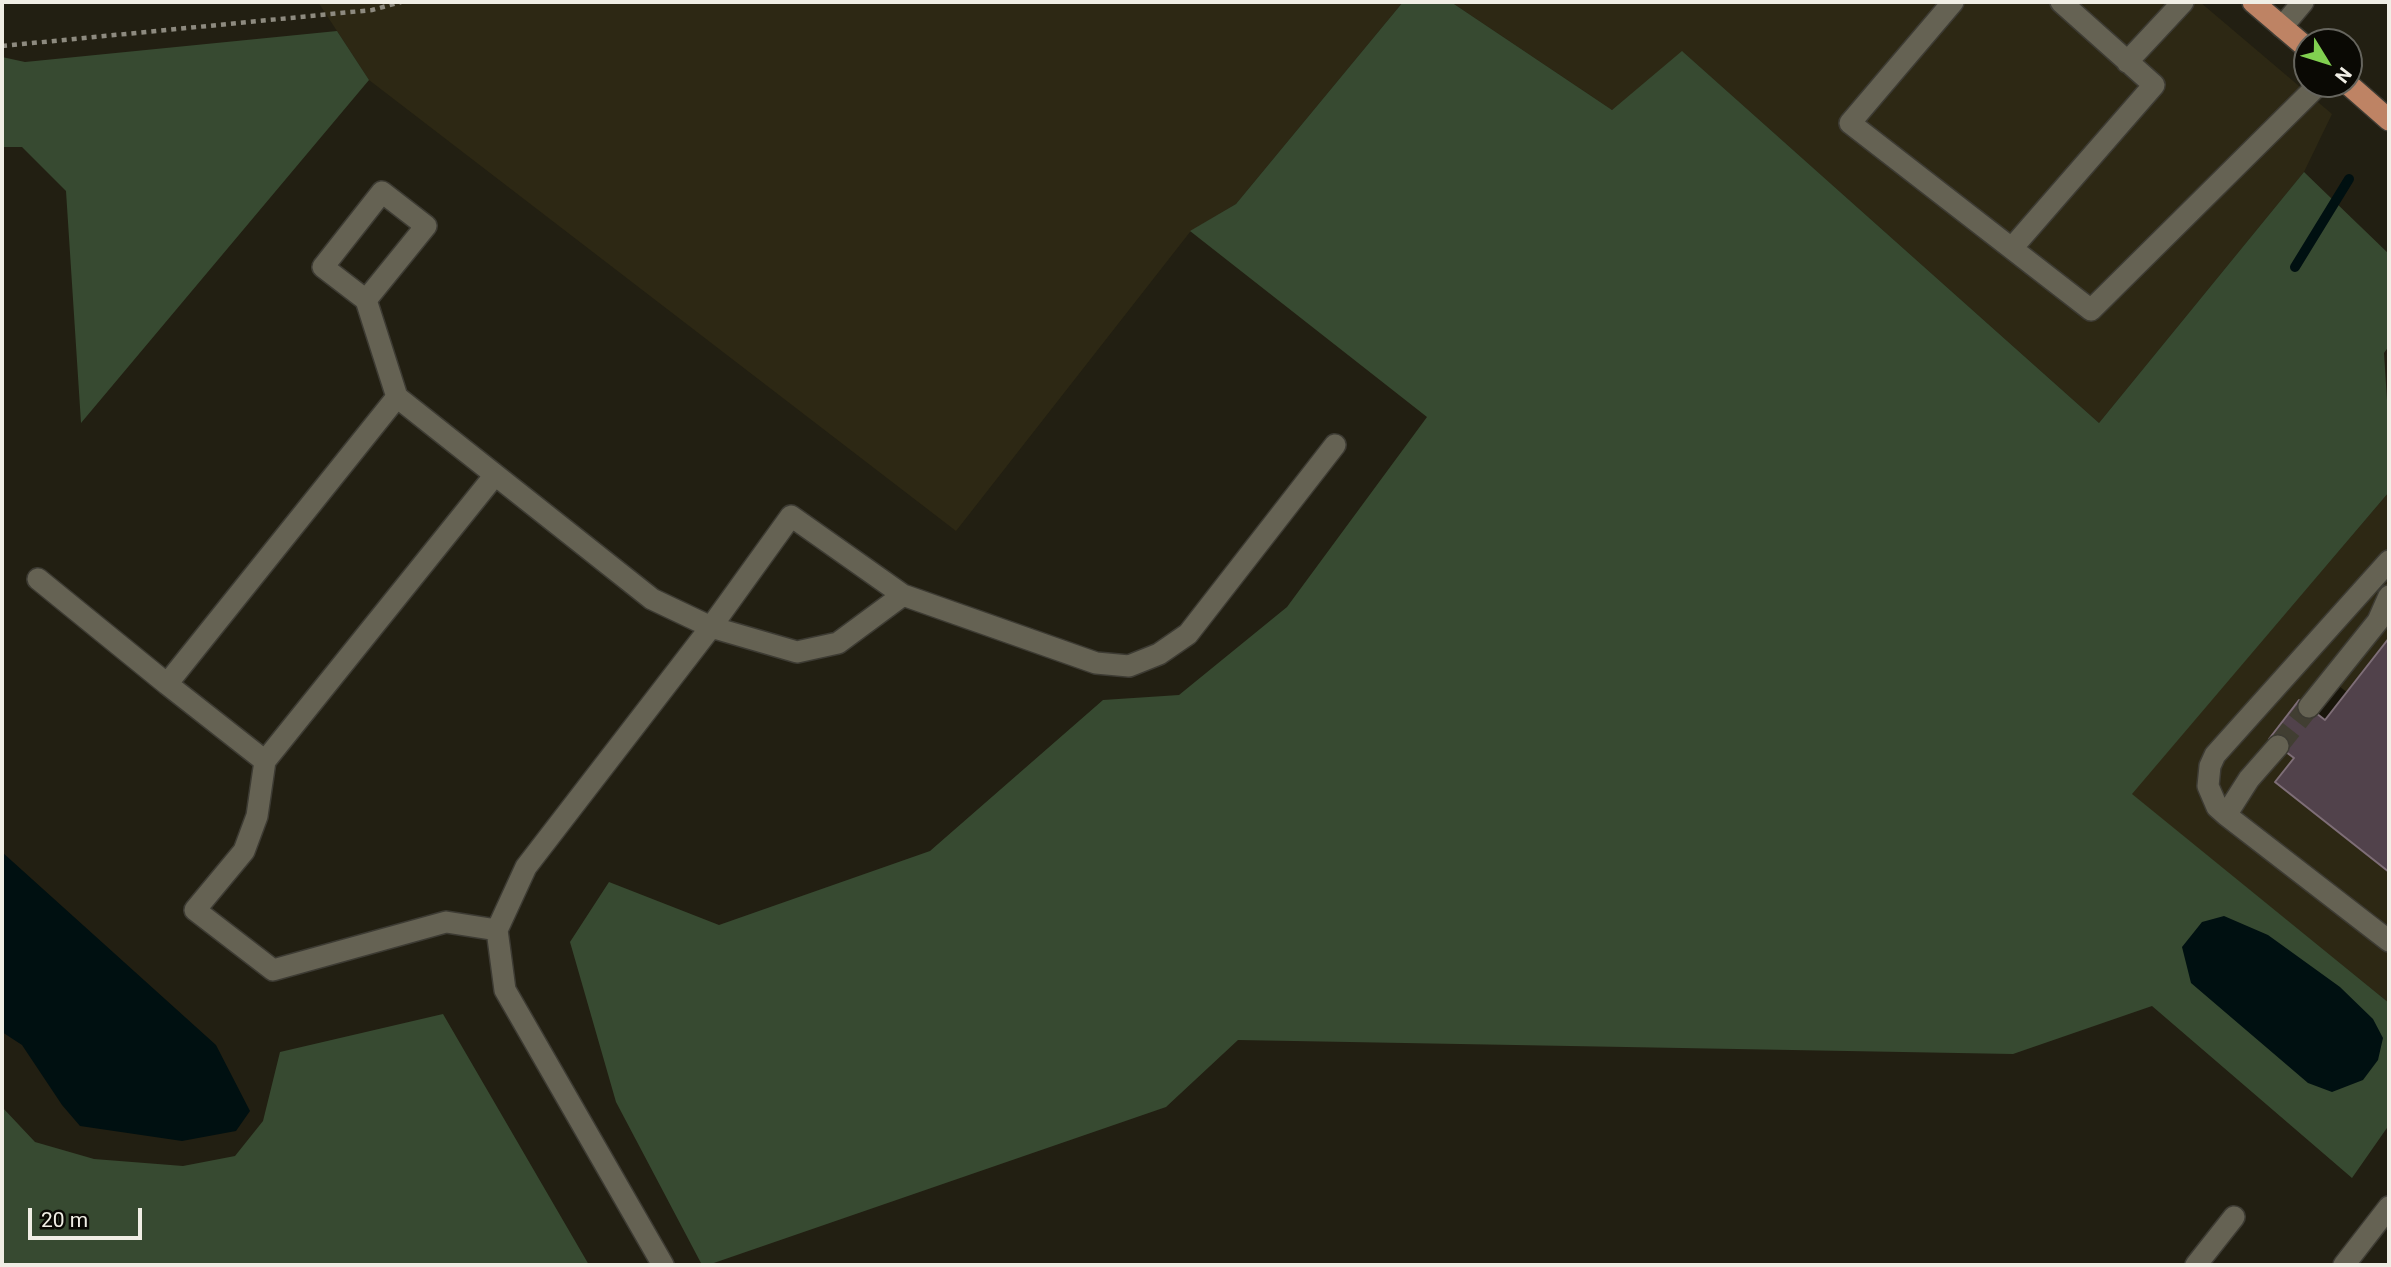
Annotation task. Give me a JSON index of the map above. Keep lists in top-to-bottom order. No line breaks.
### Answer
{"scale_bar":"20 m","north":"bottom right"}
